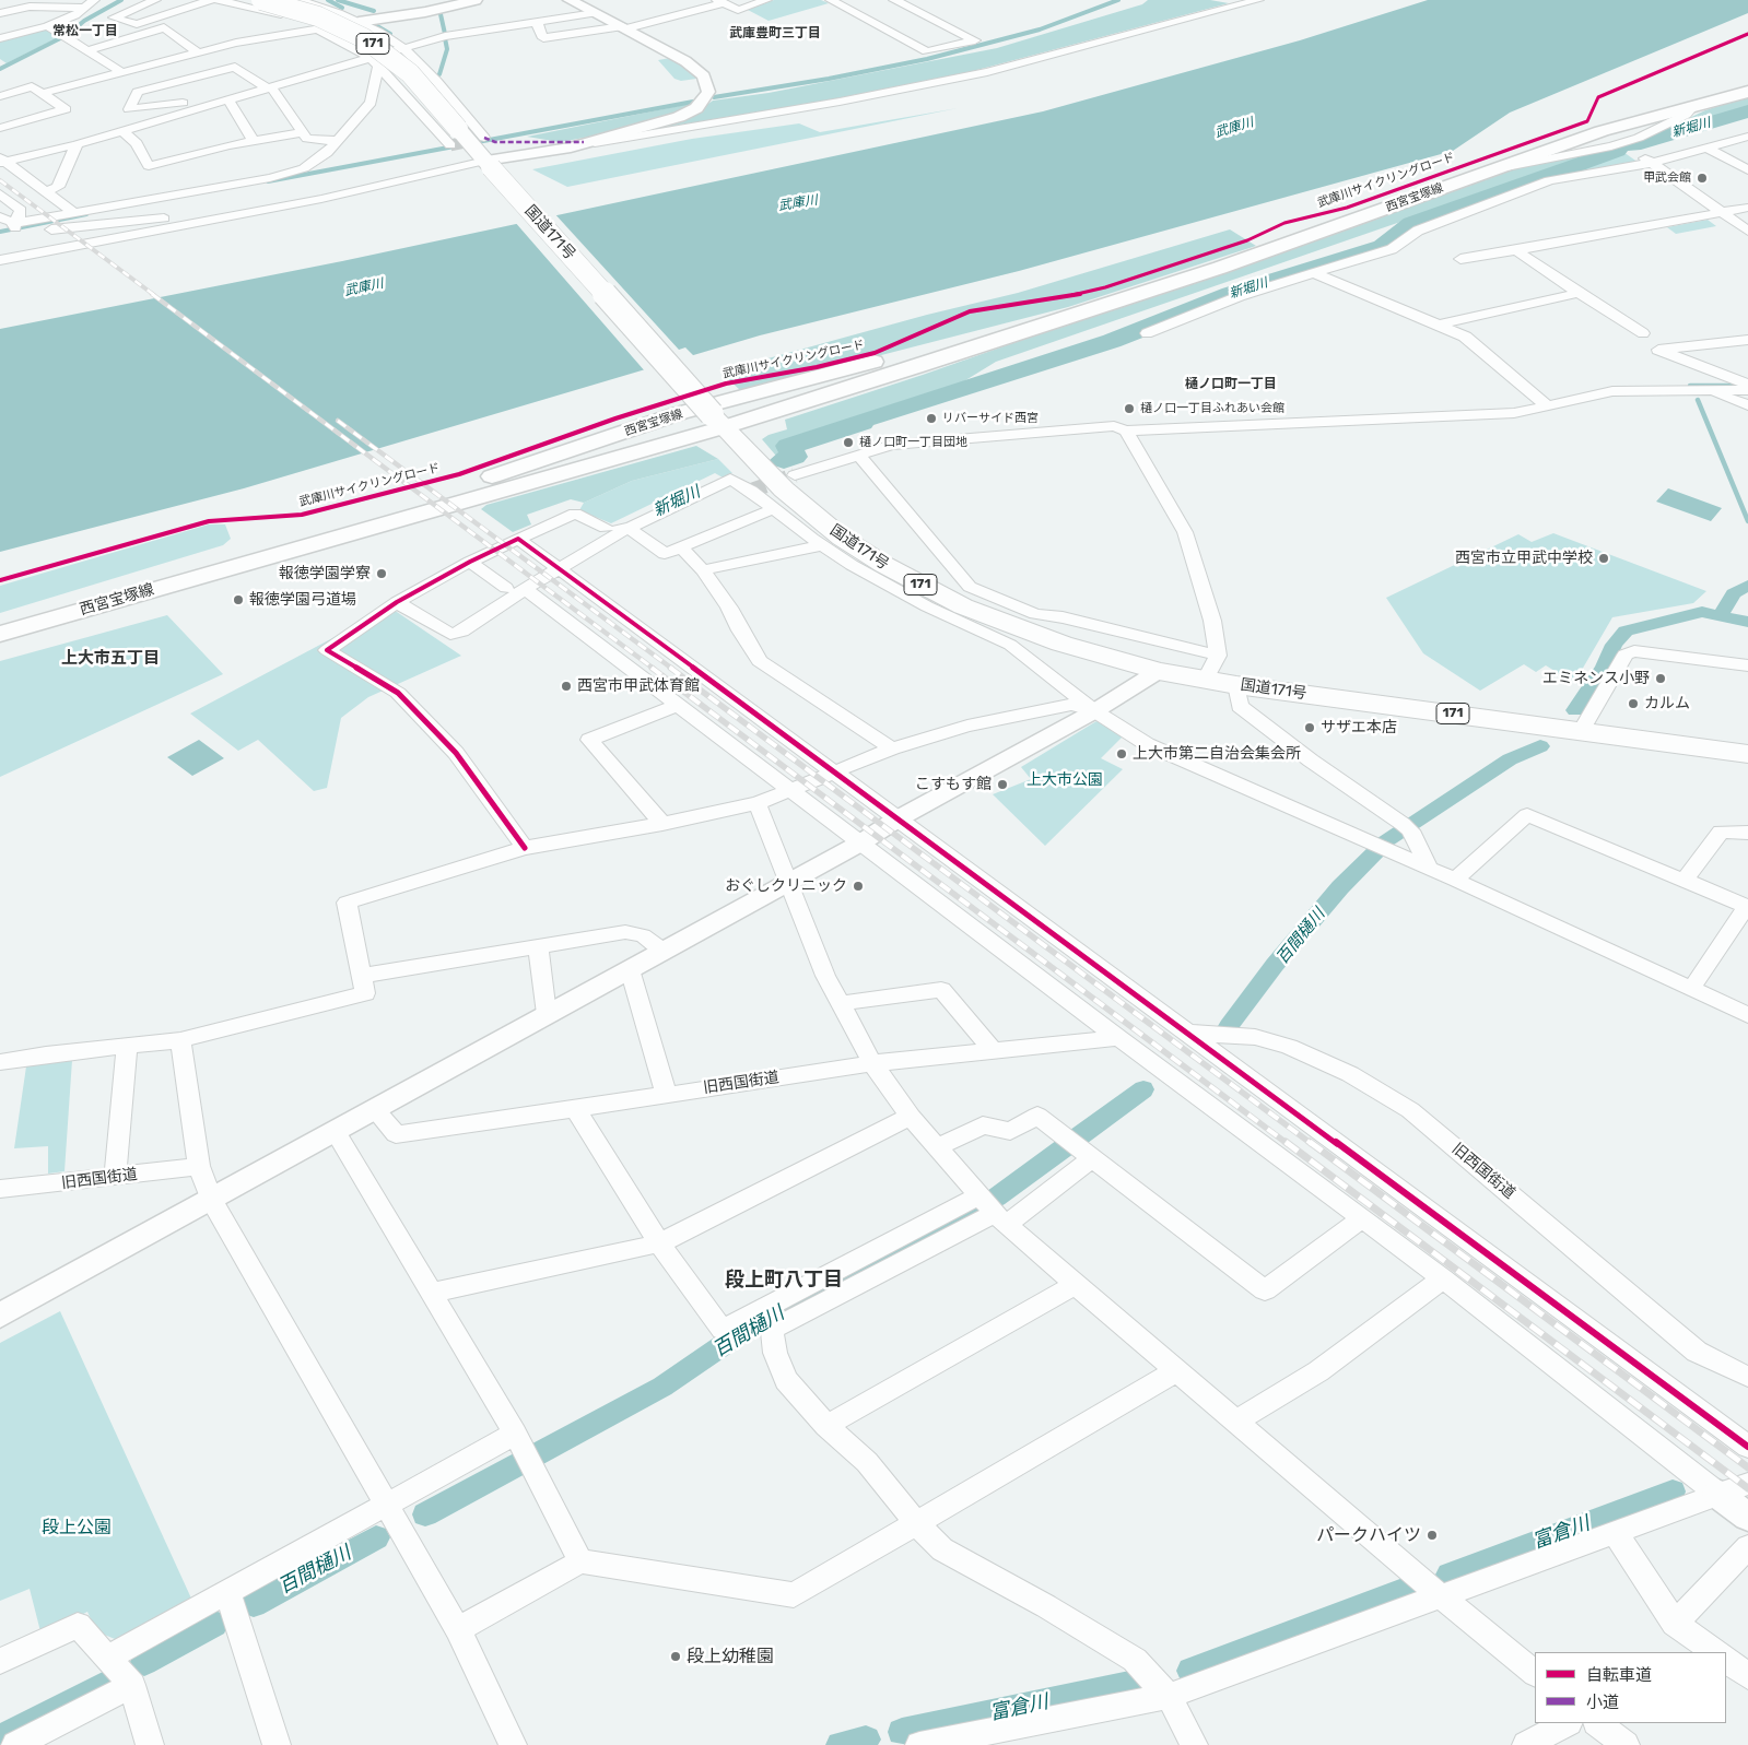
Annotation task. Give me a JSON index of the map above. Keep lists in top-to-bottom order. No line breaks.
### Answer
{"streets":{"highway":["171","国道171号"],"main road":["西宮宝塚線"],"street":["旧西国街道"],"cycle path":["武庫川サイクリングロード"]},"crossings":[["西宮宝塚線","国道171号"]],"districts":["常松一丁目","武庫豊町三丁目","樋ノ口町一丁目","上大市五丁目","段上町八丁目"],"water":["武庫川","新堀川","百間樋川","富倉川"],"parks":["上大市公園","段上公園"],"places":["甲武会館","樋ノ口一丁目ふれあい会館","リバーサイド西宮","樋ノ口町一丁目団地","西宮市立甲武中学校","報徳学園学寮","報徳学園弓道場","エミネンス小野","西宮市甲武体育館","カルム","サザエ本店","上大市第二自治会集会所","こすもす館","おぐしクリニック","パークハイツ","段上幼稚園"],"legend":["自転車道","小道"]}
